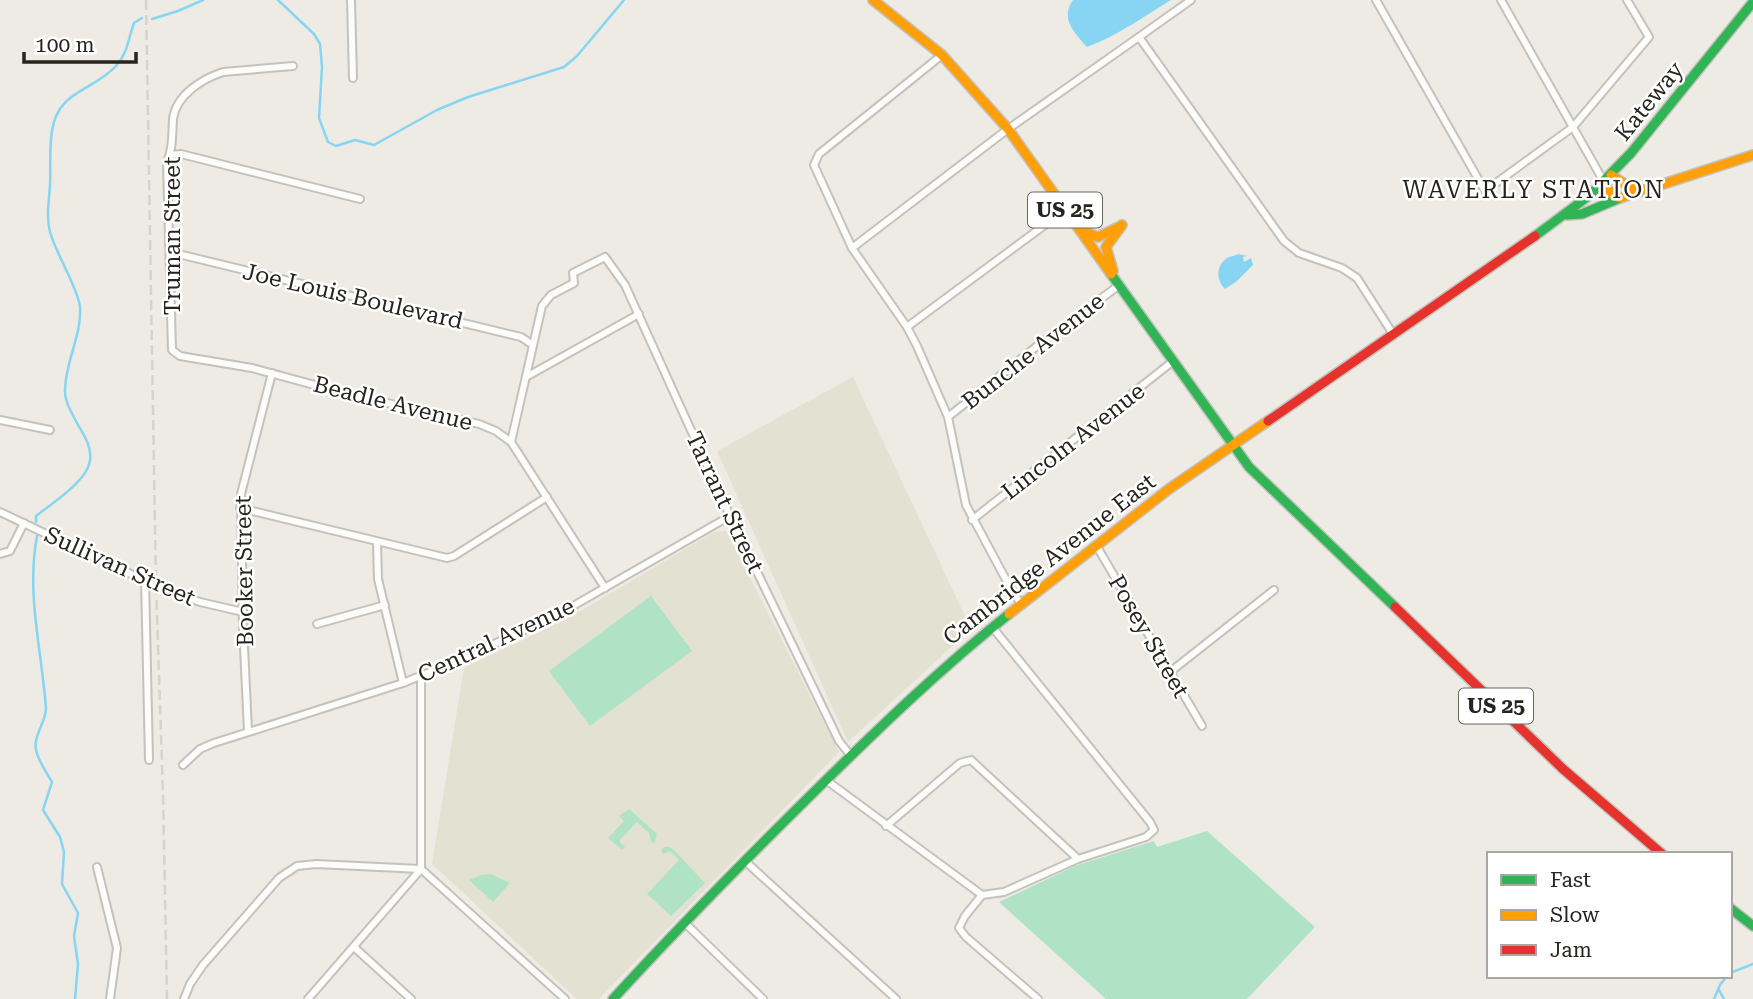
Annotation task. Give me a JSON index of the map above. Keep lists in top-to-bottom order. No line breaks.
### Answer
{"streets":{"main road":["Kateway","US 25","Cambridge Avenue East"],"street":["Truman Street","Joe Louis Boulevard","Bunche Avenue","Beadle Avenue","Lincoln Avenue","Tarrant Street","Sullivan Street","Booker Street","Posey Street","Central Avenue"]},"crossings":[["Kateway","Cambridge Avenue East"],["US 25","Bunche Avenue"],["US 25","Lincoln Avenue"],["US 25","Cambridge Avenue East"],["Truman Street","Joe Louis Boulevard"],["Truman Street","Beadle Avenue"],["Truman Street","Booker Street"],["Joe Louis Boulevard","Tarrant Street"],["Beadle Avenue","Booker Street"],["Tarrant Street","Cambridge Avenue East"],["Tarrant Street","Central Avenue"],["Cambridge Avenue East","Posey Street"],["Sullivan Street","Booker Street"],["Booker Street","Central Avenue"]],"districts":["WAVERLY STATION"],"legend":["Fast","Slow","Jam"],"scale_bar":"100 m"}
